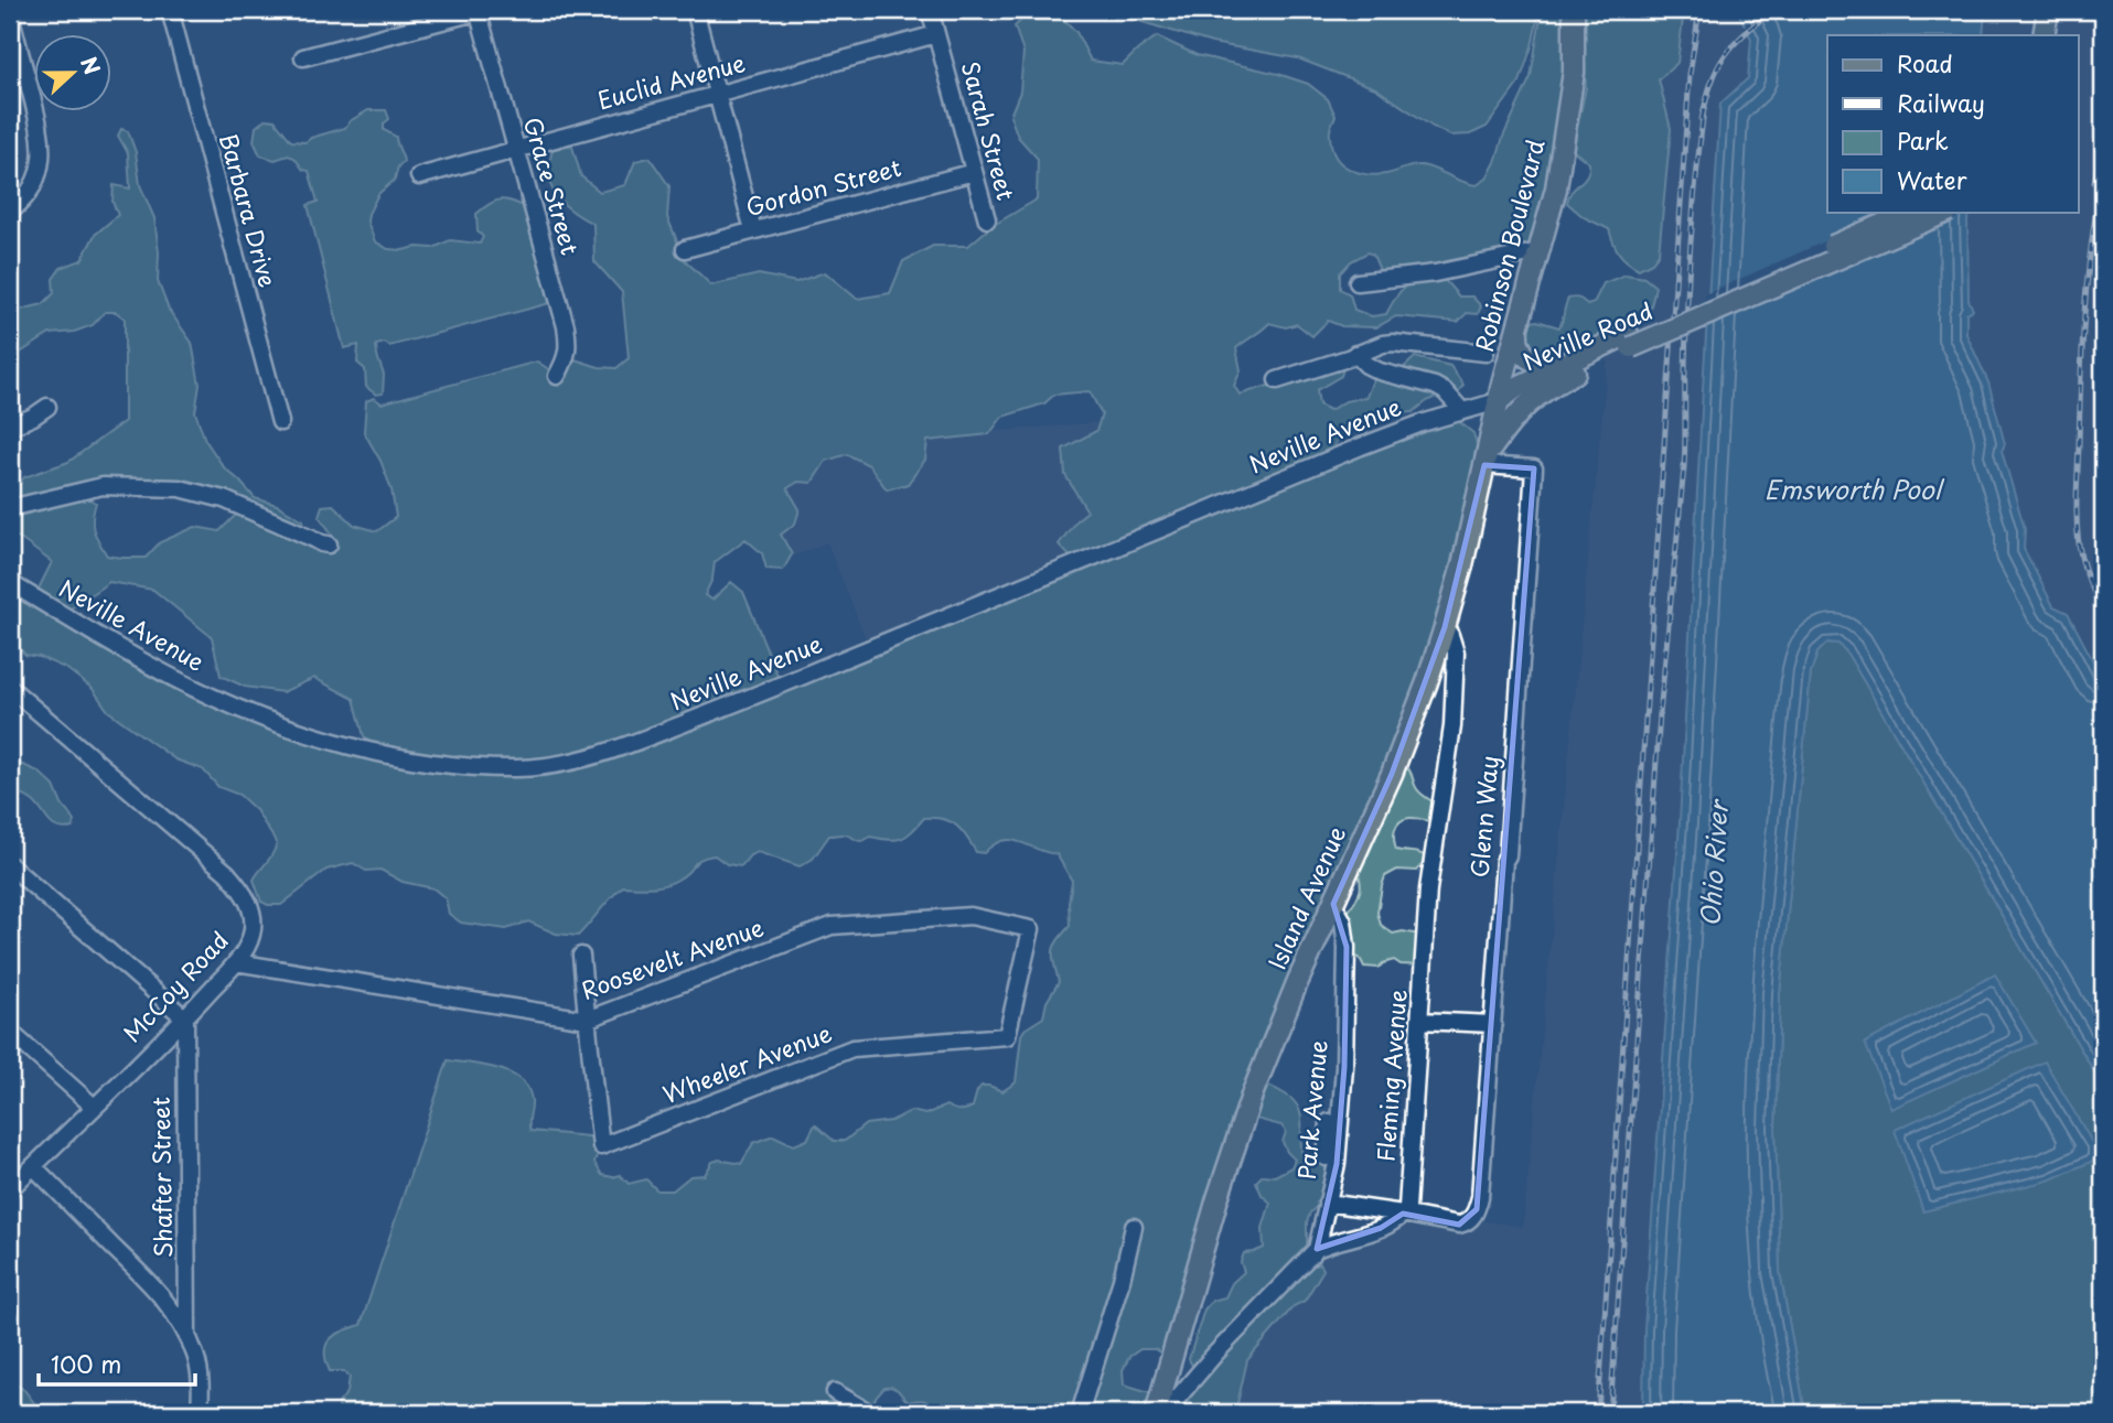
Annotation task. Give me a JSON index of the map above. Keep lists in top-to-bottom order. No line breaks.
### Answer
{"streets":{"main road":["Robinson Boulevard","Neville Road","Island Avenue"],"street":["Euclid Avenue","Sarah Street","Grace Street","Gordon Street","Barbara Drive","Neville Avenue","Glenn Way","Roosevelt Avenue","McCoy Road","Wheeler Avenue","Fleming Avenue","Park Avenue","Shafter Street"]},"crossings":[["Euclid Avenue","Sarah Street"],["Euclid Avenue","Grace Street"],["Sarah Street","Gordon Street"],["Robinson Boulevard","Neville Road"],["Robinson Boulevard","Neville Avenue"],["Robinson Boulevard","Island Avenue"],["Neville Road","Neville Avenue"],["Neville Road","Island Avenue"],["Neville Avenue","Island Avenue"],["Glenn Way","Island Avenue"],["Glenn Way","Fleming Avenue"],["Island Avenue","Fleming Avenue"],["Island Avenue","Park Avenue"],["Roosevelt Avenue","McCoy Road"],["Roosevelt Avenue","Wheeler Avenue"],["McCoy Road","Shafter Street"]],"water":["Emsworth Pool","Ohio River"],"legend":["Road","Railway","Park","Water"],"scale_bar":"100 m","north":"right"}
